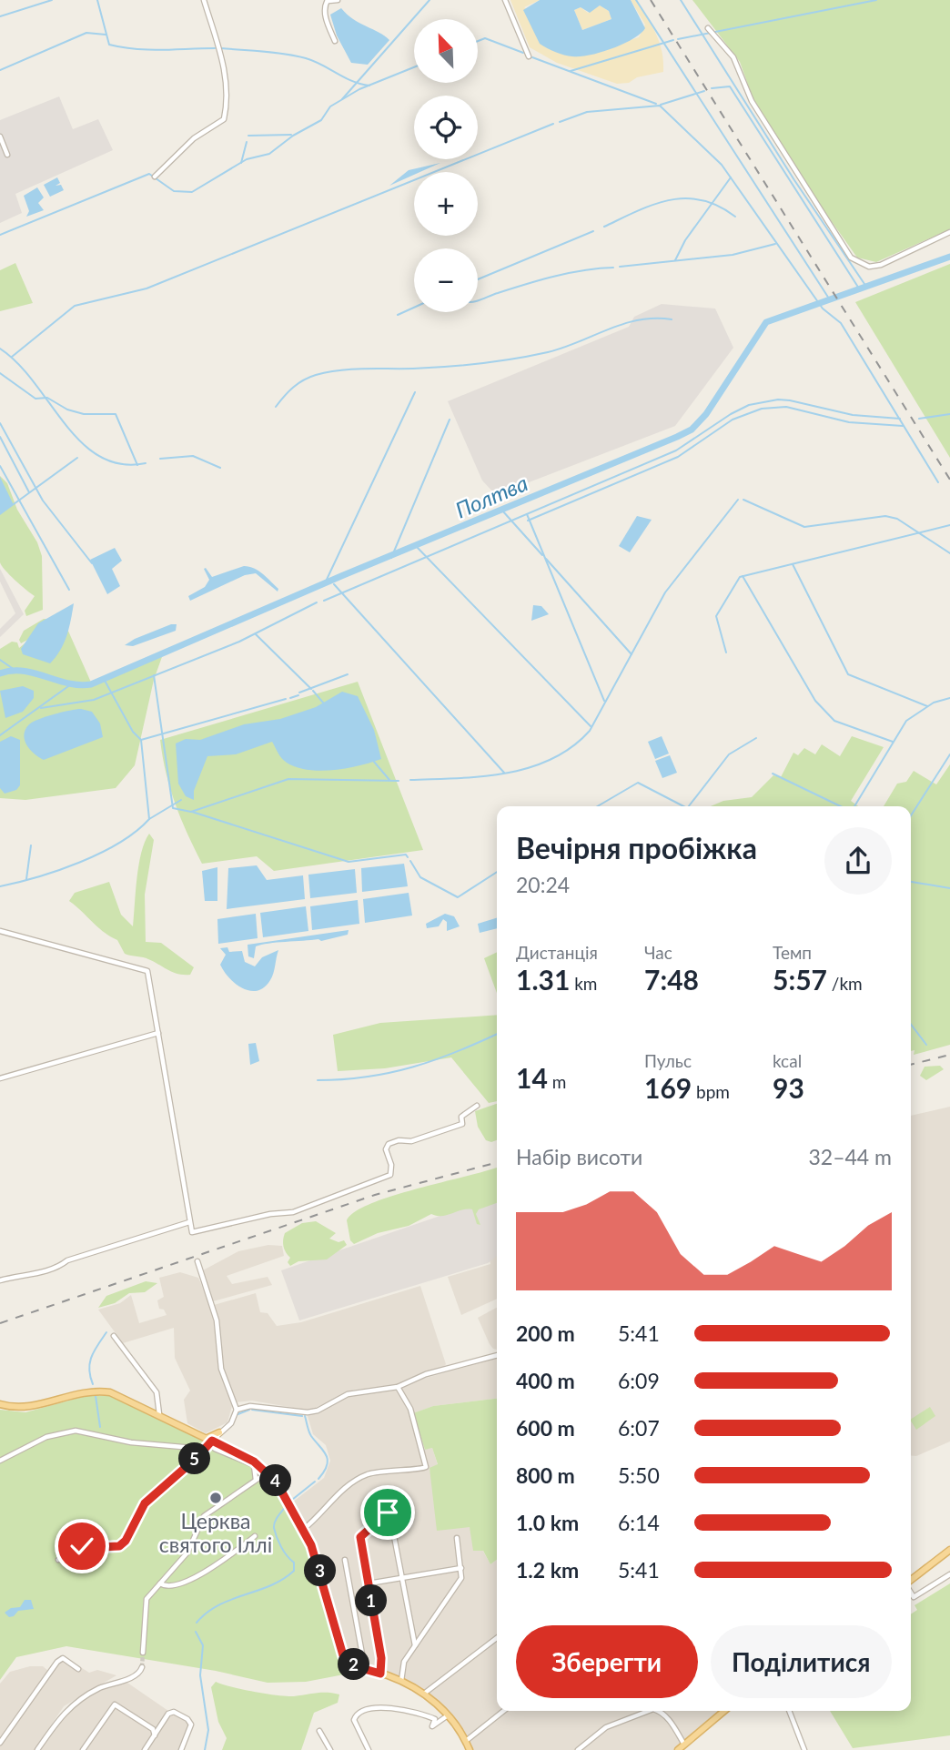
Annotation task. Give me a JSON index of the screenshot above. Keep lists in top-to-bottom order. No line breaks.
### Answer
{"water":["Полтва"],"places":["Церква святого Іллі"],"north":"top left","page":{"map_buttons":["+","−"],"heading":["Вечірня пробіжка","20:24"],"stats":[["Дистанція","1.31 km"],["Час","7:48"],["Темп","5:57 /km"],["14 m"],["Пульс","169 bpm"],["kcal","93"]],"chart":["Набір висоти","32–44 m"],"list":[{"name":"200 m","note":"5:41"},{"name":"400 m","note":"6:09"},{"name":"600 m","note":"6:07"},{"name":"800 m","note":"5:50"},{"name":"1.0 km","note":"6:14"},{"name":"1.2 km","note":"5:41"}],"pins":["5","4","3","1","2"],"buttons":["Зберегти","Поділитися"]}}
